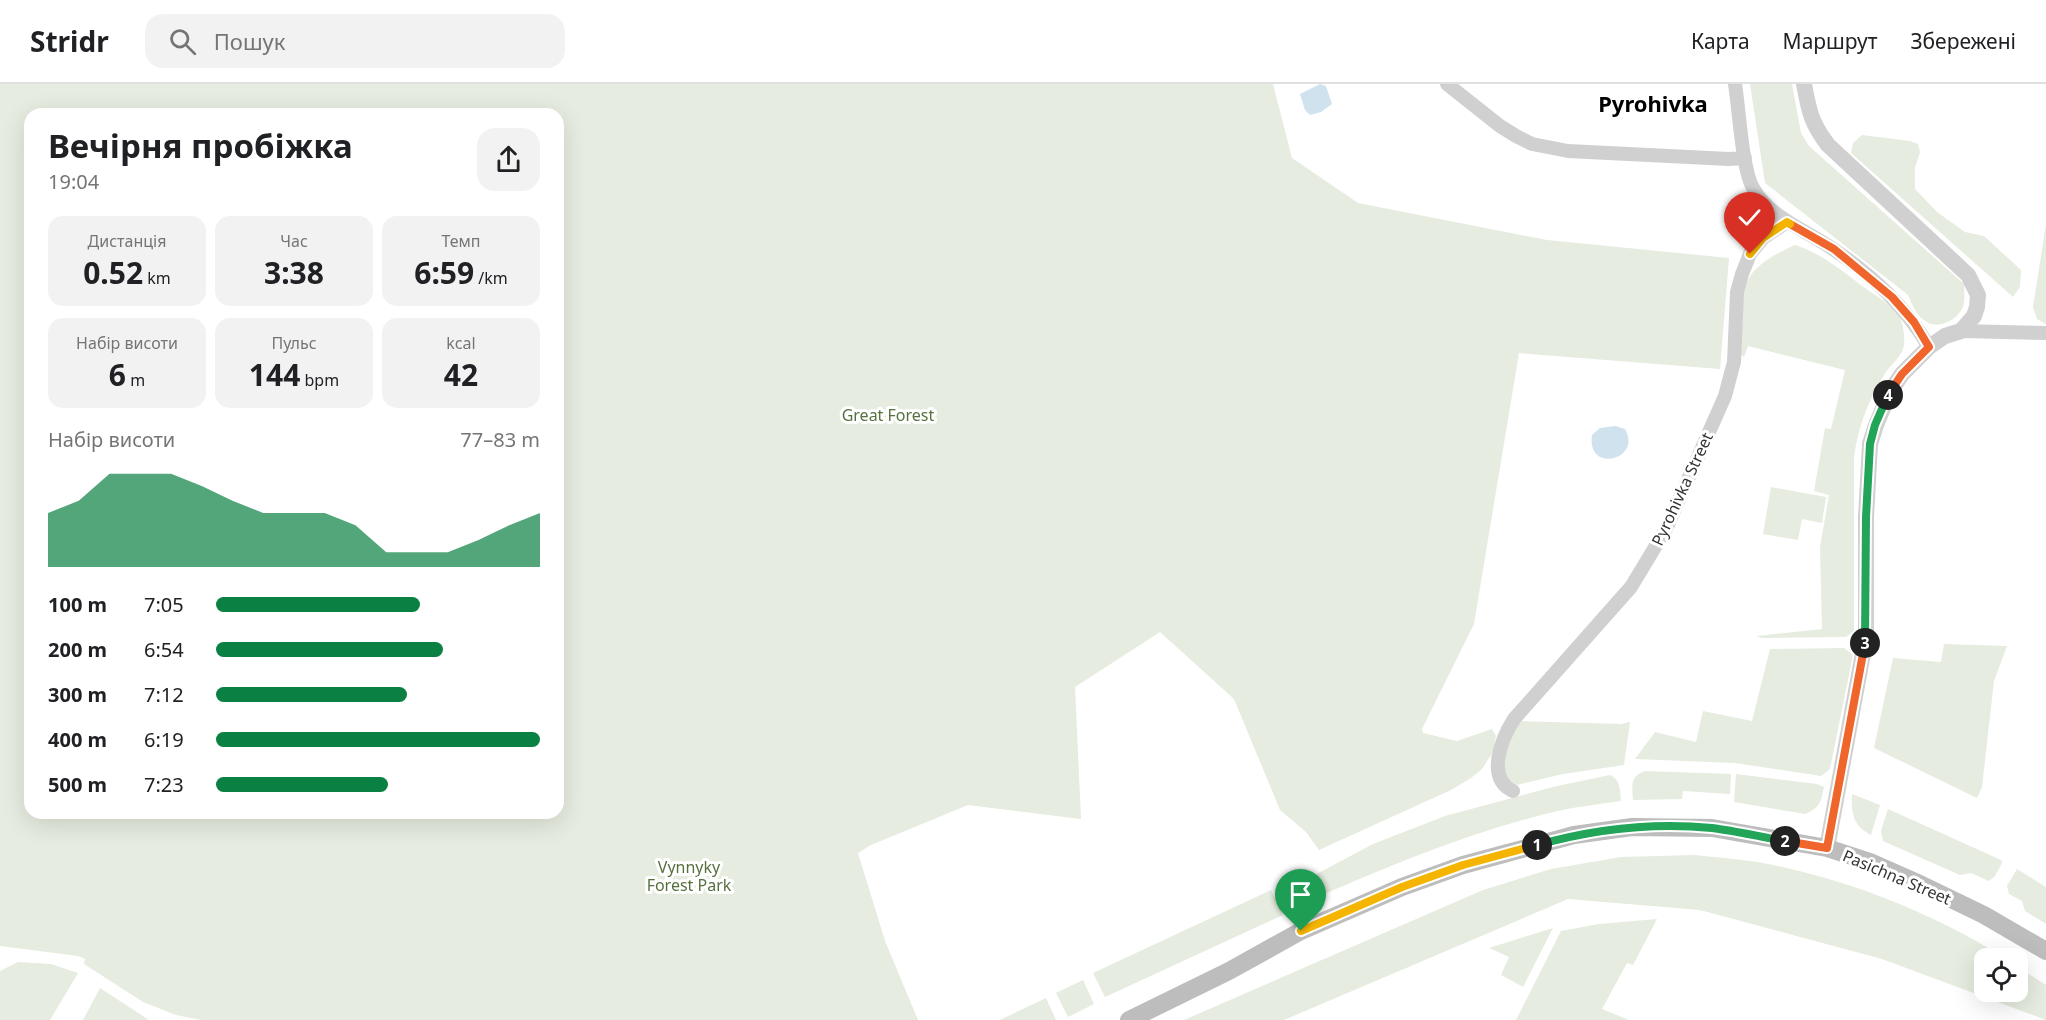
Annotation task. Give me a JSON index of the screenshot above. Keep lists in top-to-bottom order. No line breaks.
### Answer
{"streets":{"main road":["Pasichna Street"],"street":["Pyrohivka Street"]},"districts":["Pyrohivka"],"parks":["Great Forest","Vynnyky Forest Park"],"page":{"header":"Stridr","search":"Пошук","nav":["Карта","Маршрут","Збережені"],"heading":["Вечірня пробіжка","19:04"],"stats":[["Дистанція","0.52 km"],["Час","3:38"],["Темп","6:59 /km"],["Набір висоти","6 m"],["Пульс","144 bpm"],["kcal","42"]],"pins":["4","3","2","1"],"chart":["Набір висоти","77–83 m"],"list":[{"name":"100 m","note":"7:05"},{"name":"200 m","note":"6:54"},{"name":"300 m","note":"7:12"},{"name":"400 m","note":"6:19"},{"name":"500 m","note":"7:23"}]}}
